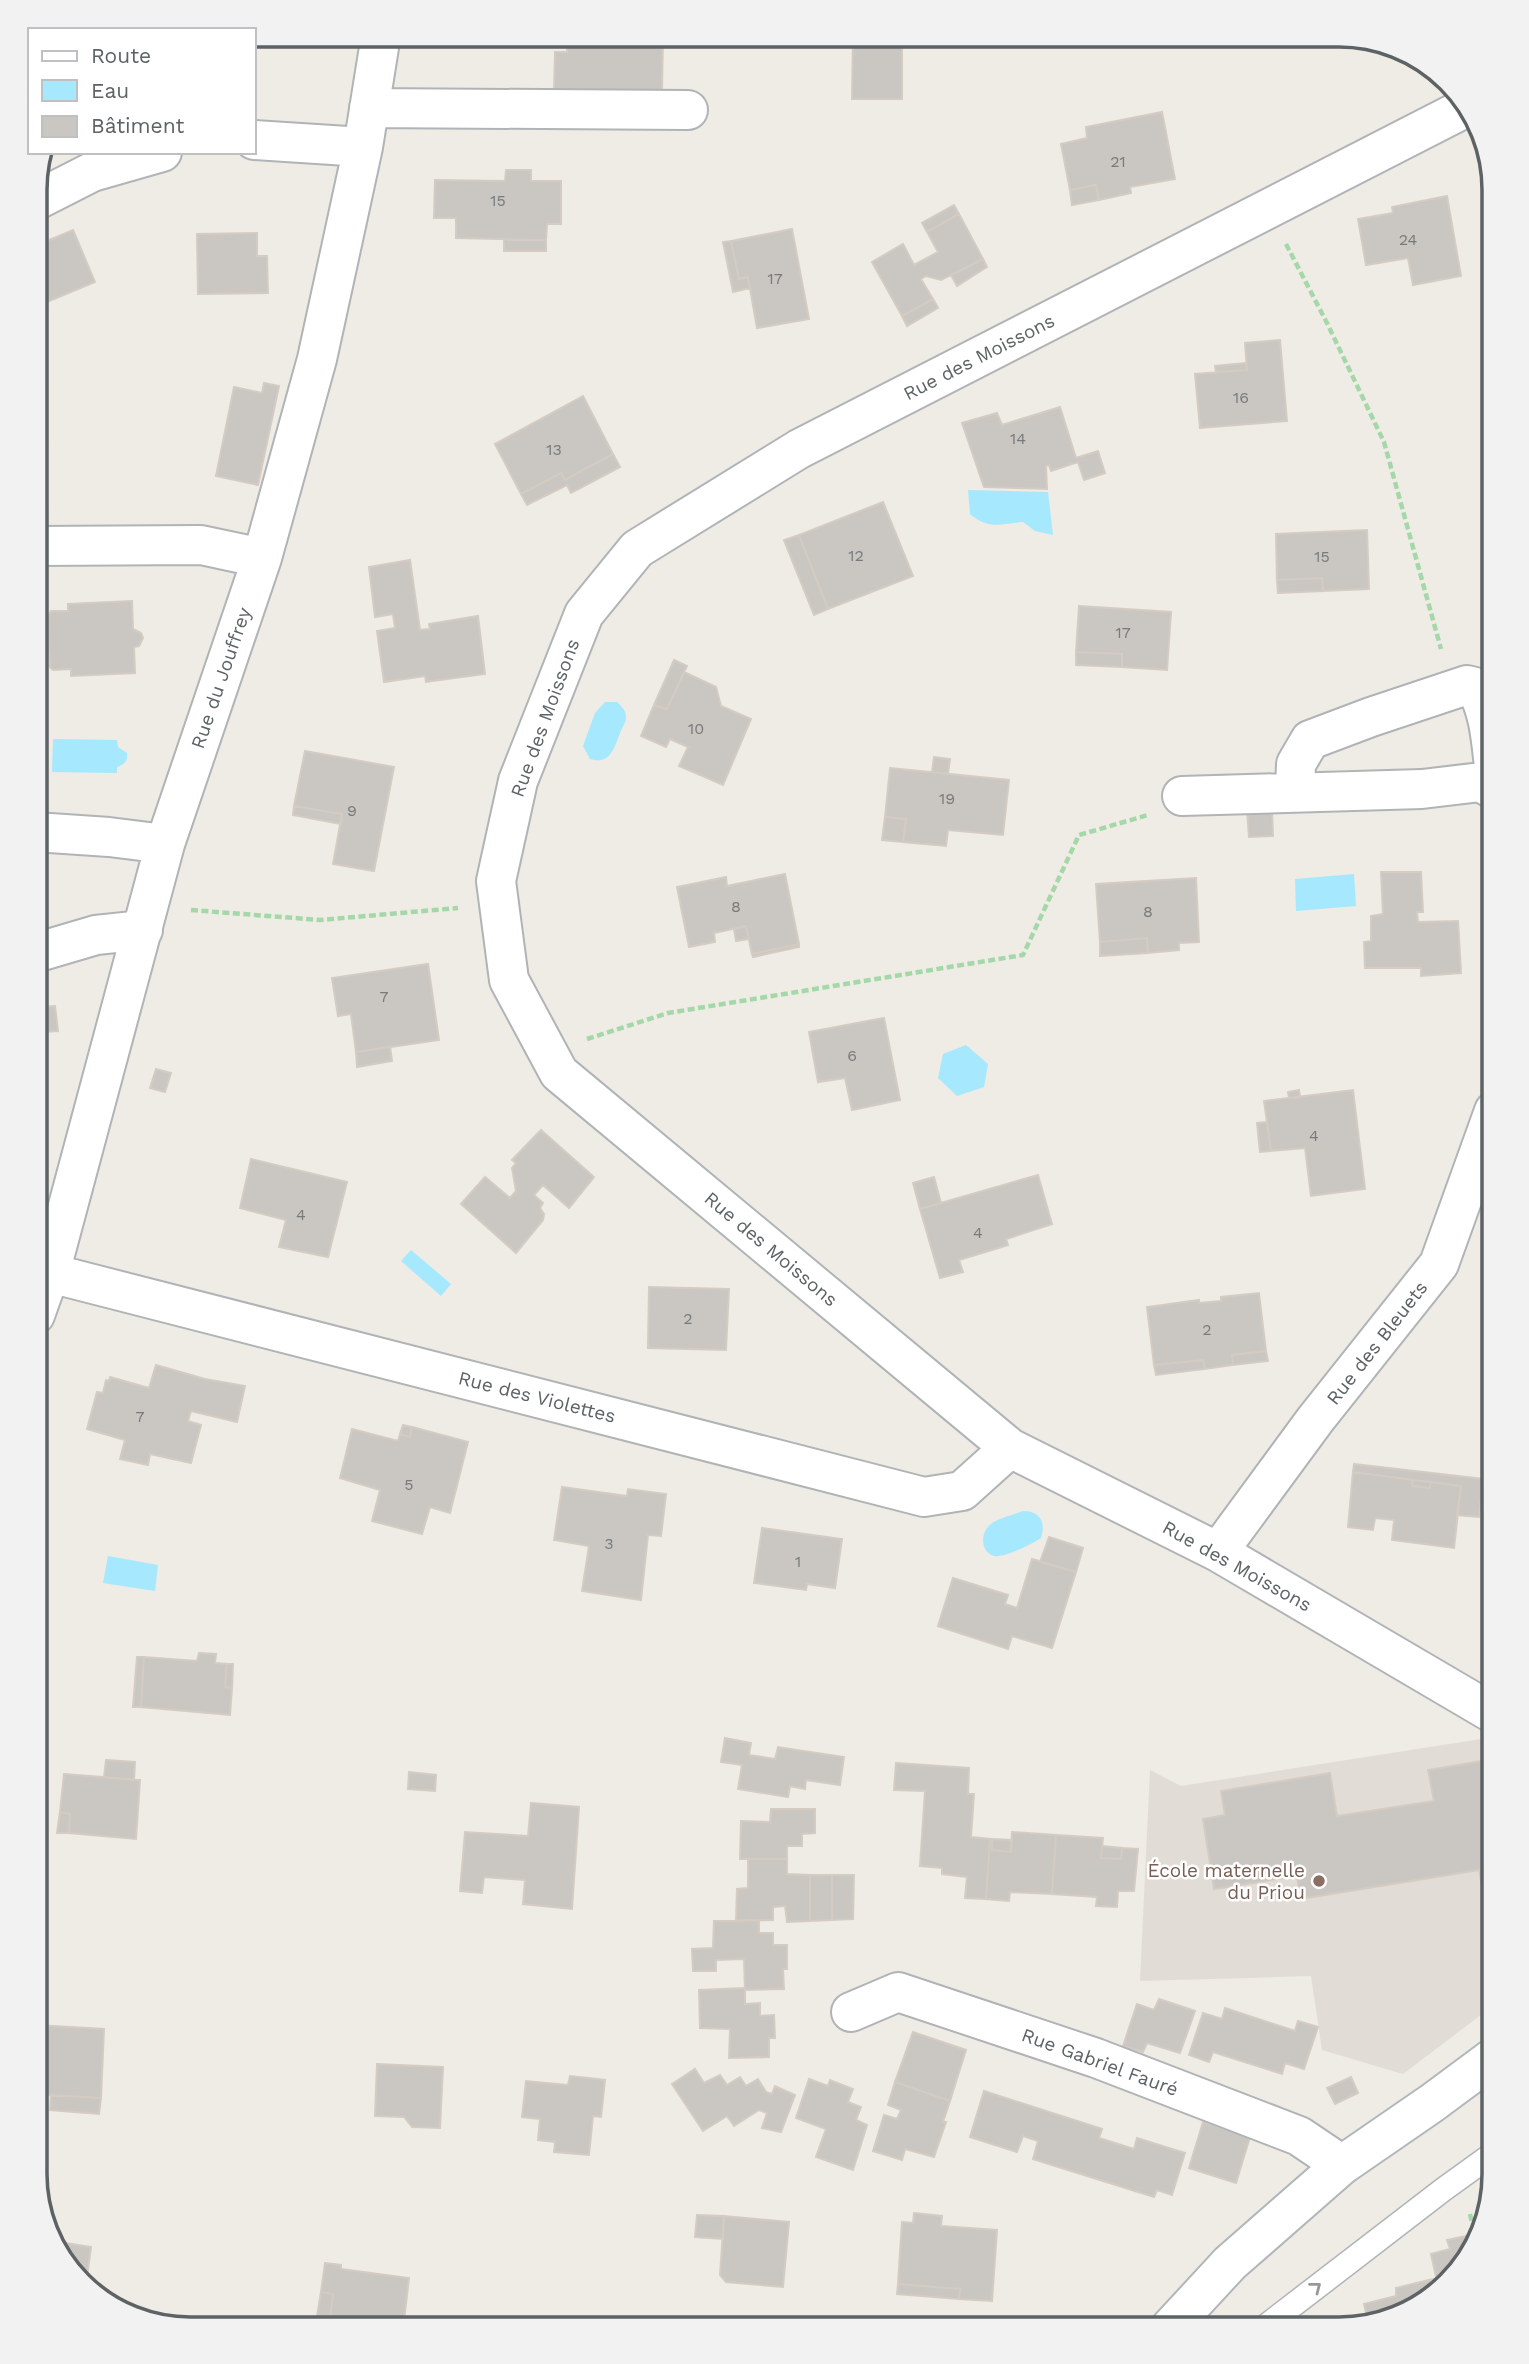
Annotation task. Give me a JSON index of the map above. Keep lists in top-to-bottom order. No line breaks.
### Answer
{"streets":{"street":["Rue des Moissons","Rue du Jouffrey","Rue des Bleuets","Rue des Violettes","Rue Gabriel Fauré"]},"crossings":[["Rue des Moissons","Rue des Bleuets"],["Rue des Moissons","Rue des Violettes"],["Rue du Jouffrey","Rue des Violettes"]],"places":["École maternelle du Priou"],"house_numbers":["21","15","24","17","16","14","13","12","15","17","10","19","9","8","8","7","6","4","4","4","2","2","7","5","3","1"],"legend":["Route","Eau","Bâtiment"]}
